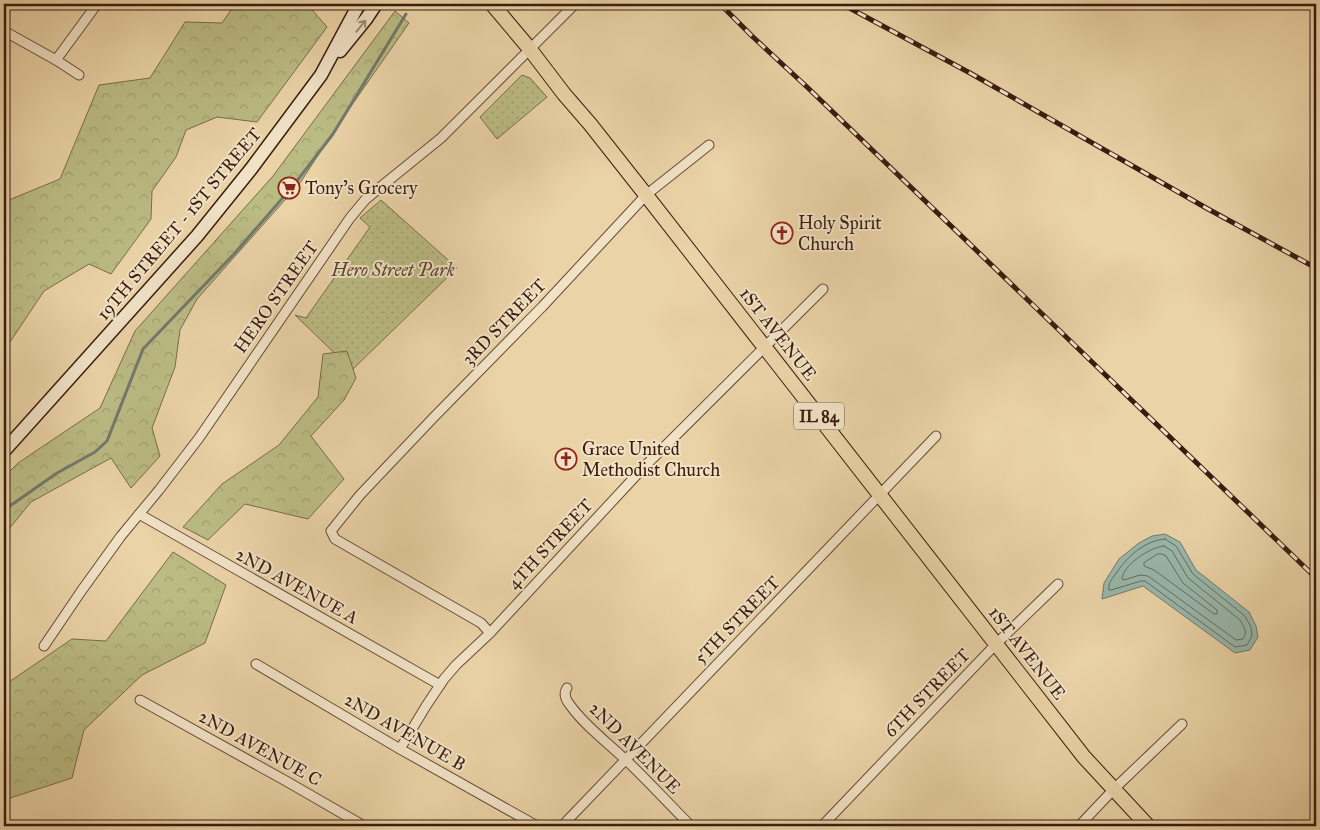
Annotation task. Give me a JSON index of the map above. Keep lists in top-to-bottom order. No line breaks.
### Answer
{"streets":{"main road":["19TH STREET - 1ST STREET","1ST AVENUE","IL 84"],"street":["HERO STREET","3RD STREET","4TH STREET","2ND AVENUE A","5TH STREET","6TH STREET","2ND AVENUE B","2ND AVENUE C","2ND AVENUE"]},"crossings":[["HERO STREET","1ST AVENUE"],["HERO STREET","2ND AVENUE A"],["3RD STREET","1ST AVENUE"],["3RD STREET","4TH STREET"],["1ST AVENUE","4TH STREET"],["1ST AVENUE","5TH STREET"],["1ST AVENUE","6TH STREET"],["4TH STREET","2ND AVENUE A"],["4TH STREET","2ND AVENUE B"],["5TH STREET","2ND AVENUE"]],"parks":["Hero Street Park"],"places":{"supermarket":["Tony's Grocery"],"church":["Holy Spirit Church","Grace United Methodist Church"]}}
